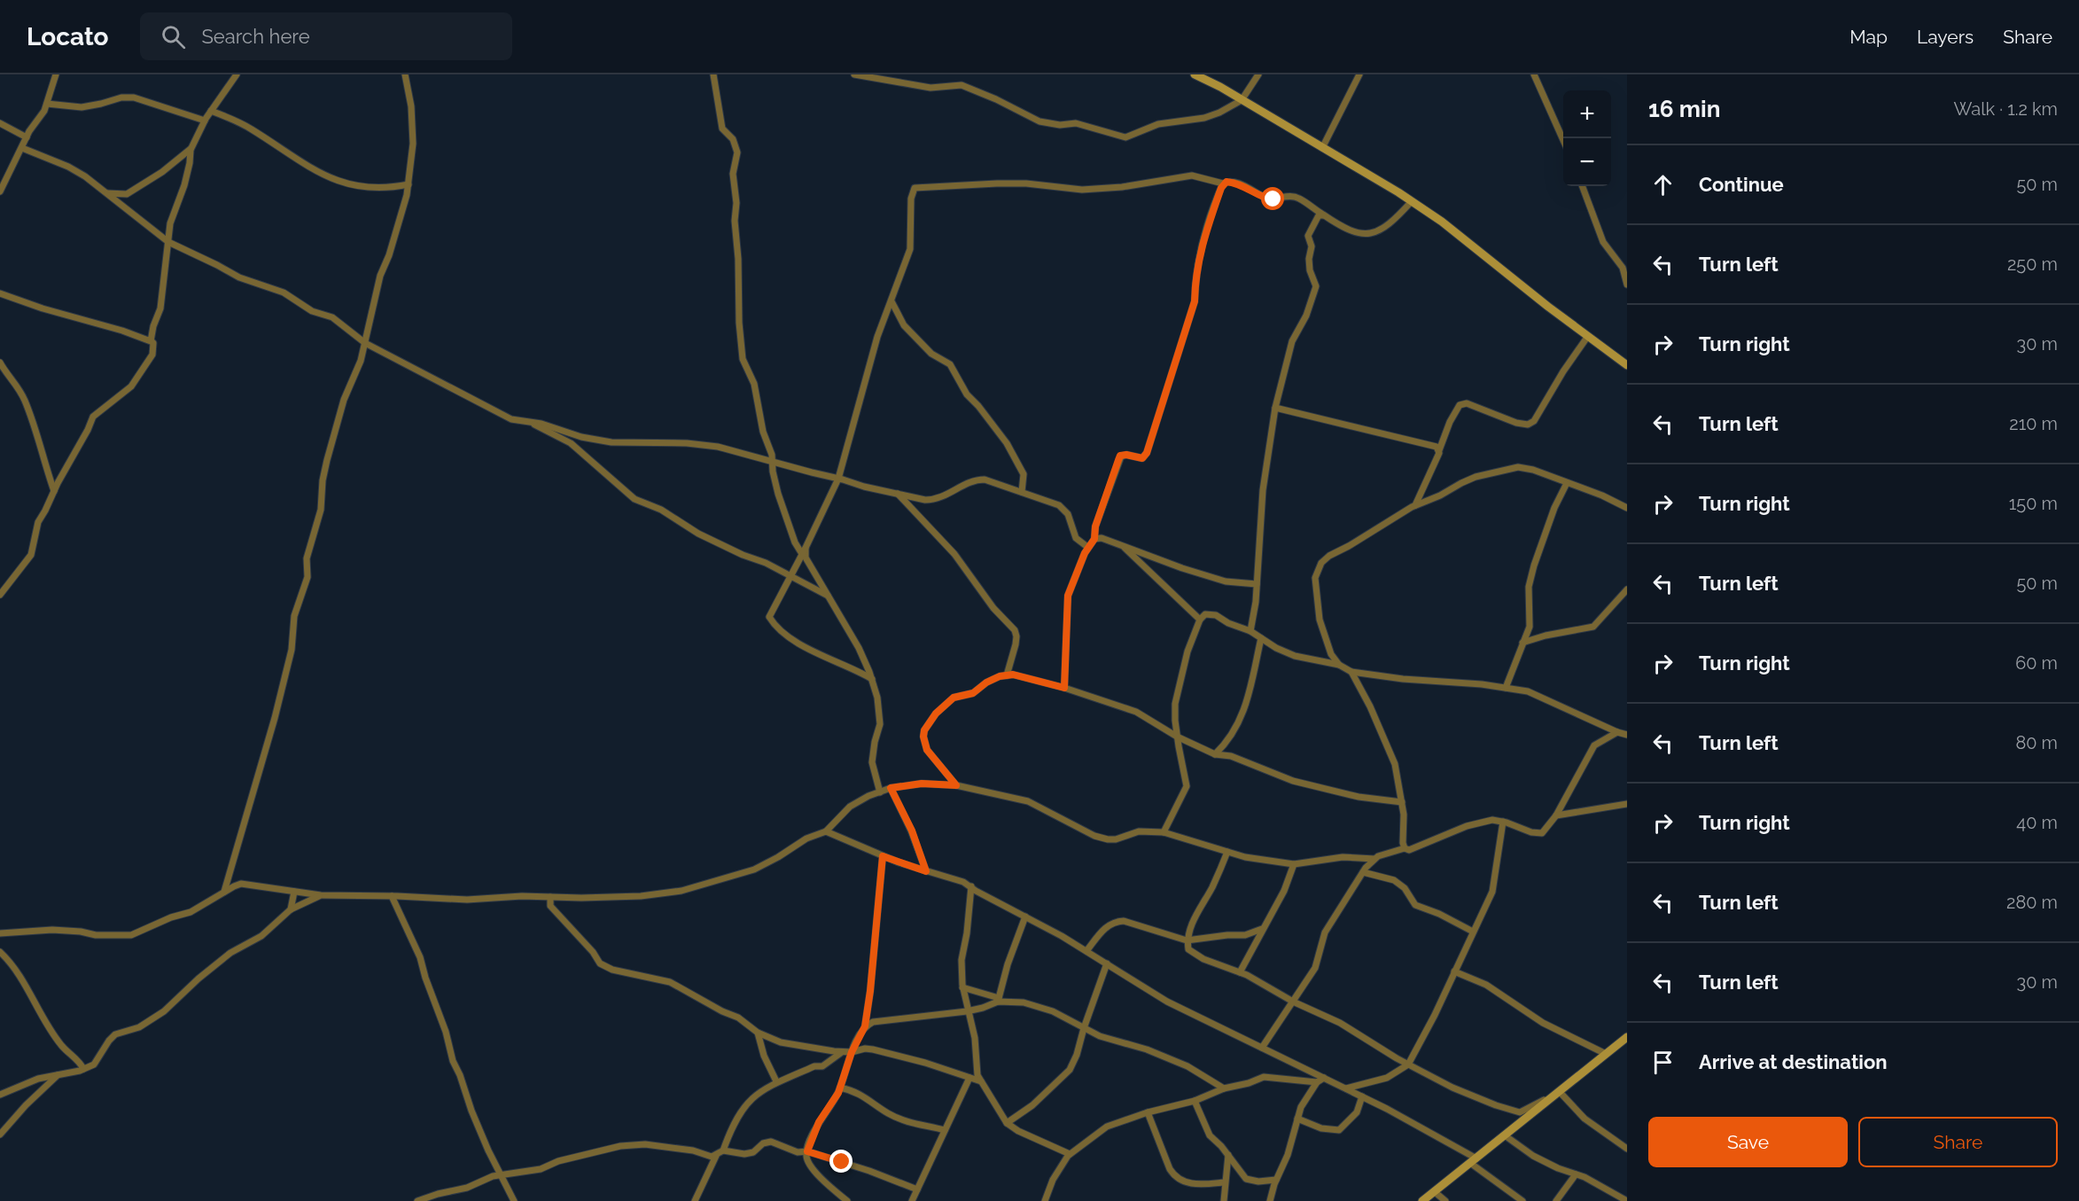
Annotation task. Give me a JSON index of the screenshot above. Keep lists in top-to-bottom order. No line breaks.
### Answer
{"page":{"header":"Locato","search":"Search here","nav":["Map","Layers","Share"],"heading":["16 min","Walk · 1.2 km"],"map_buttons":["+","−"],"list":[["Continue","50 m"],["Turn left","250 m"],["Turn right","30 m"],["Turn left","210 m"],["Turn right","150 m"],["Turn left","50 m"],["Turn right","60 m"],["Turn left","80 m"],["Turn right","40 m"],["Turn left","280 m"],["Turn left","30 m"],"Arrive at destination"],"buttons":["Save","Share"]}}
